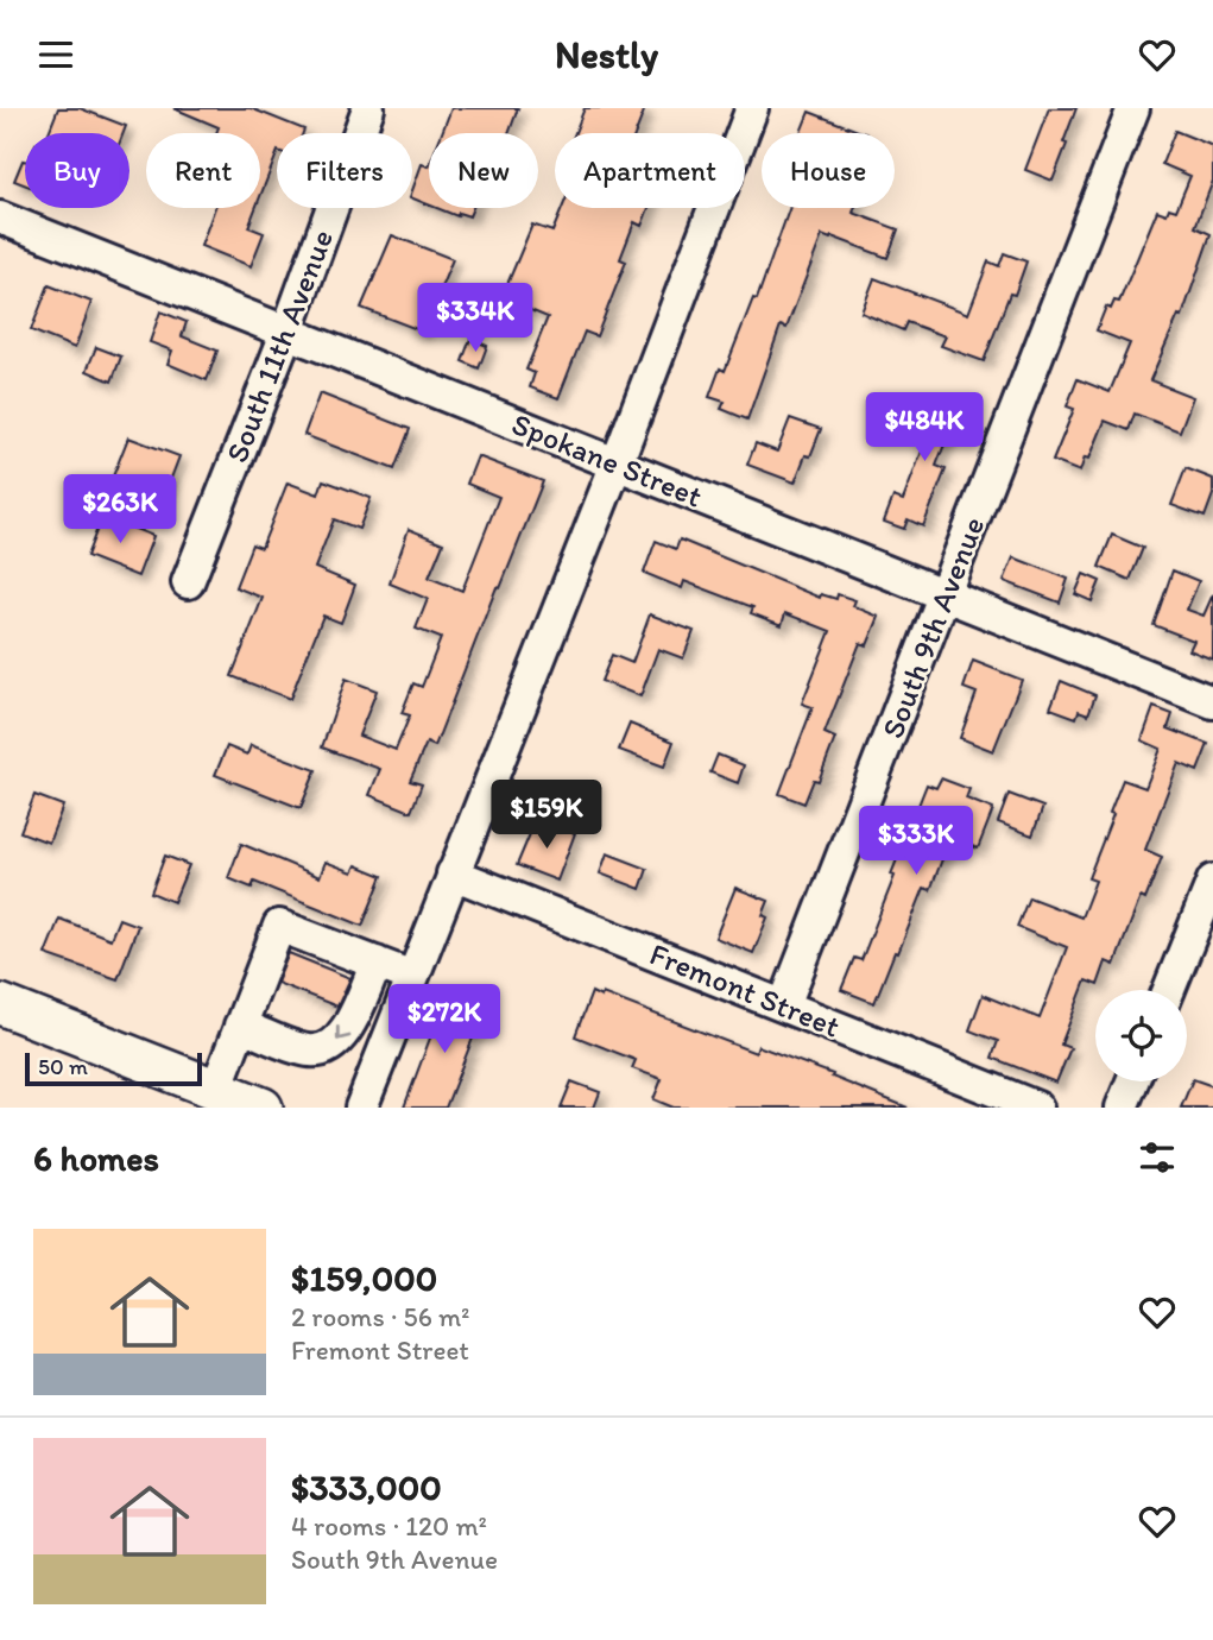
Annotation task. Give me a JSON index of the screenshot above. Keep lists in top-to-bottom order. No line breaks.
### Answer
{"streets":{"street":["South 11th Avenue","Spokane Street","South 9th Avenue","Fremont Street"]},"crossings":[["South 11th Avenue","Spokane Street"],["Spokane Street","South 9th Avenue"],["South 9th Avenue","Fremont Street"]],"scale_bar":"50 m","page":{"header":"Nestly","chip":["Buy","Rent","Filters","New","Apartment","House"],"price":["$334K","$484K","$263K","$159K","$333K","$272K"],"scale":"50 m","heading":"6 homes","list":[{"name":"$159,000","note":"2 rooms · 56 m² · Fremont Street"},{"name":"$333,000","note":"4 rooms · 120 m² · South 9th Avenue"}]}}
